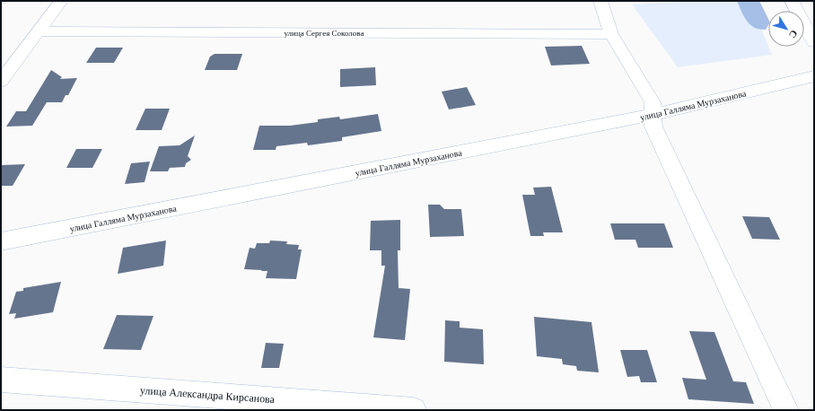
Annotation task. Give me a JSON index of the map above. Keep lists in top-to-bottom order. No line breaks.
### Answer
{"streets":{"street":["улица Сергея Соколова","улица Галляма Мурзаханова","улица Александра Кирсанова"]},"north":"bottom right"}
